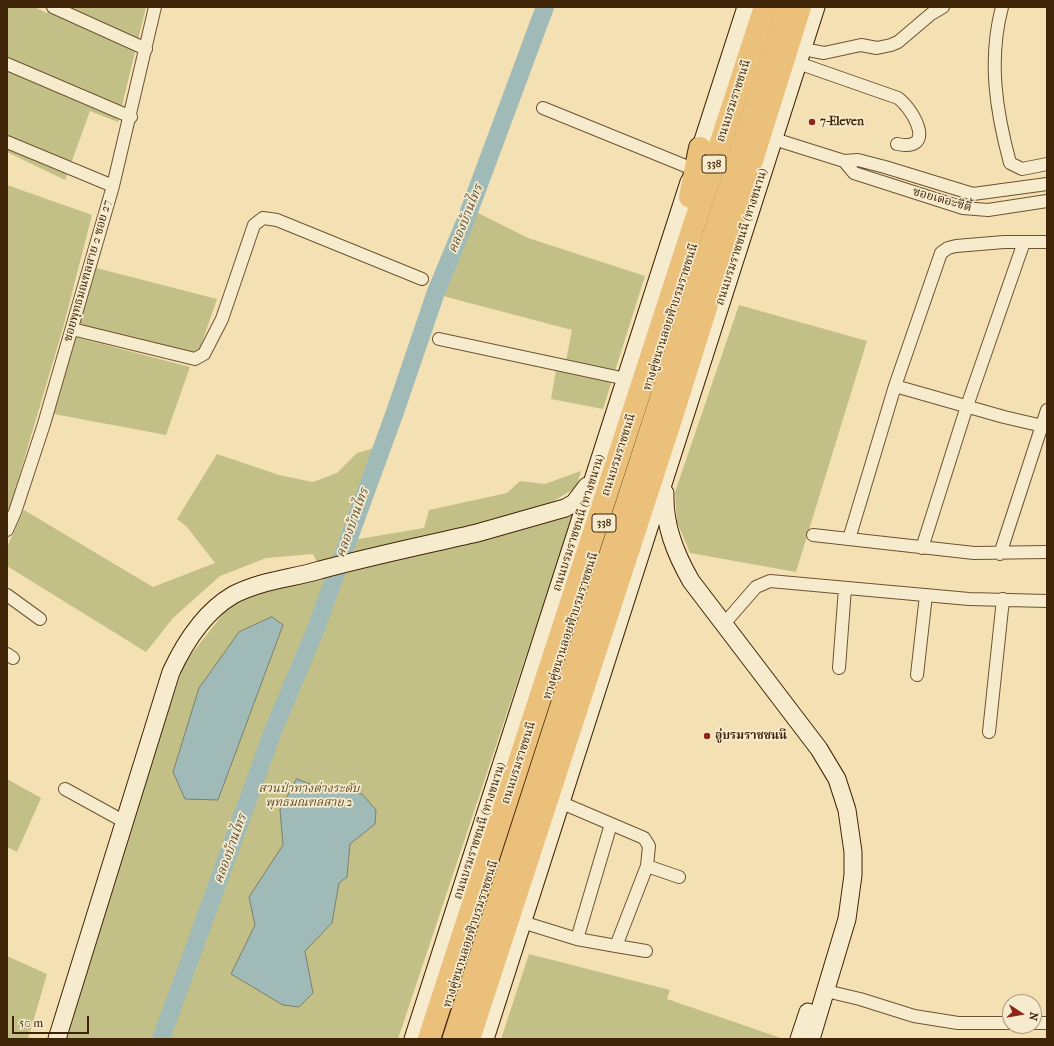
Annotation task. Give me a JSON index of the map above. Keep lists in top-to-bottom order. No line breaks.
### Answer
{"streets":{"highway":["ถนนบรมราชชนนี","338"],"main road":["ถนนบรมราชชนนี (ทางขนาน)","ทางคู่ขนานลอยฟ้าบรมราชชนนี"],"street":["ซอยเดอะซิตี้","ซอยพุทธมณฑลสาย 2 ซอย 27"]},"crossings":[["ซอยเดอะซิตี้","ถนนบรมราชชนนี (ทางขนาน)"]],"water":["คลองบ้านไทร"],"parks":["สวนป่าทางต่างระดับ พุทธมณฑลสาย 2"],"places":["7-Eleven","อู่บรมราชชนนี"],"scale_bar":"50 m","north":"right"}
